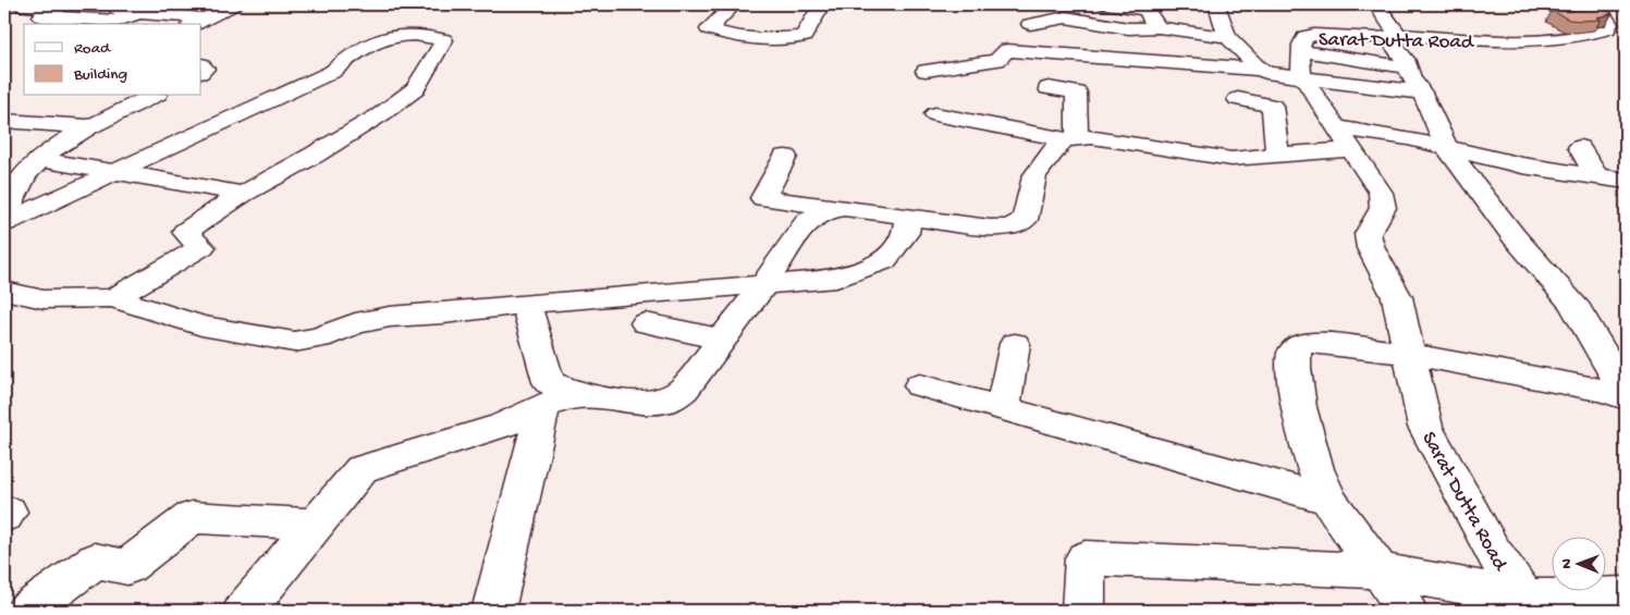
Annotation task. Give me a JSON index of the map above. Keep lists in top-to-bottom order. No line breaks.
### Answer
{"streets":{"street":["Sarat Dutta Road"]},"legend":["Road","Building"],"north":"left"}
